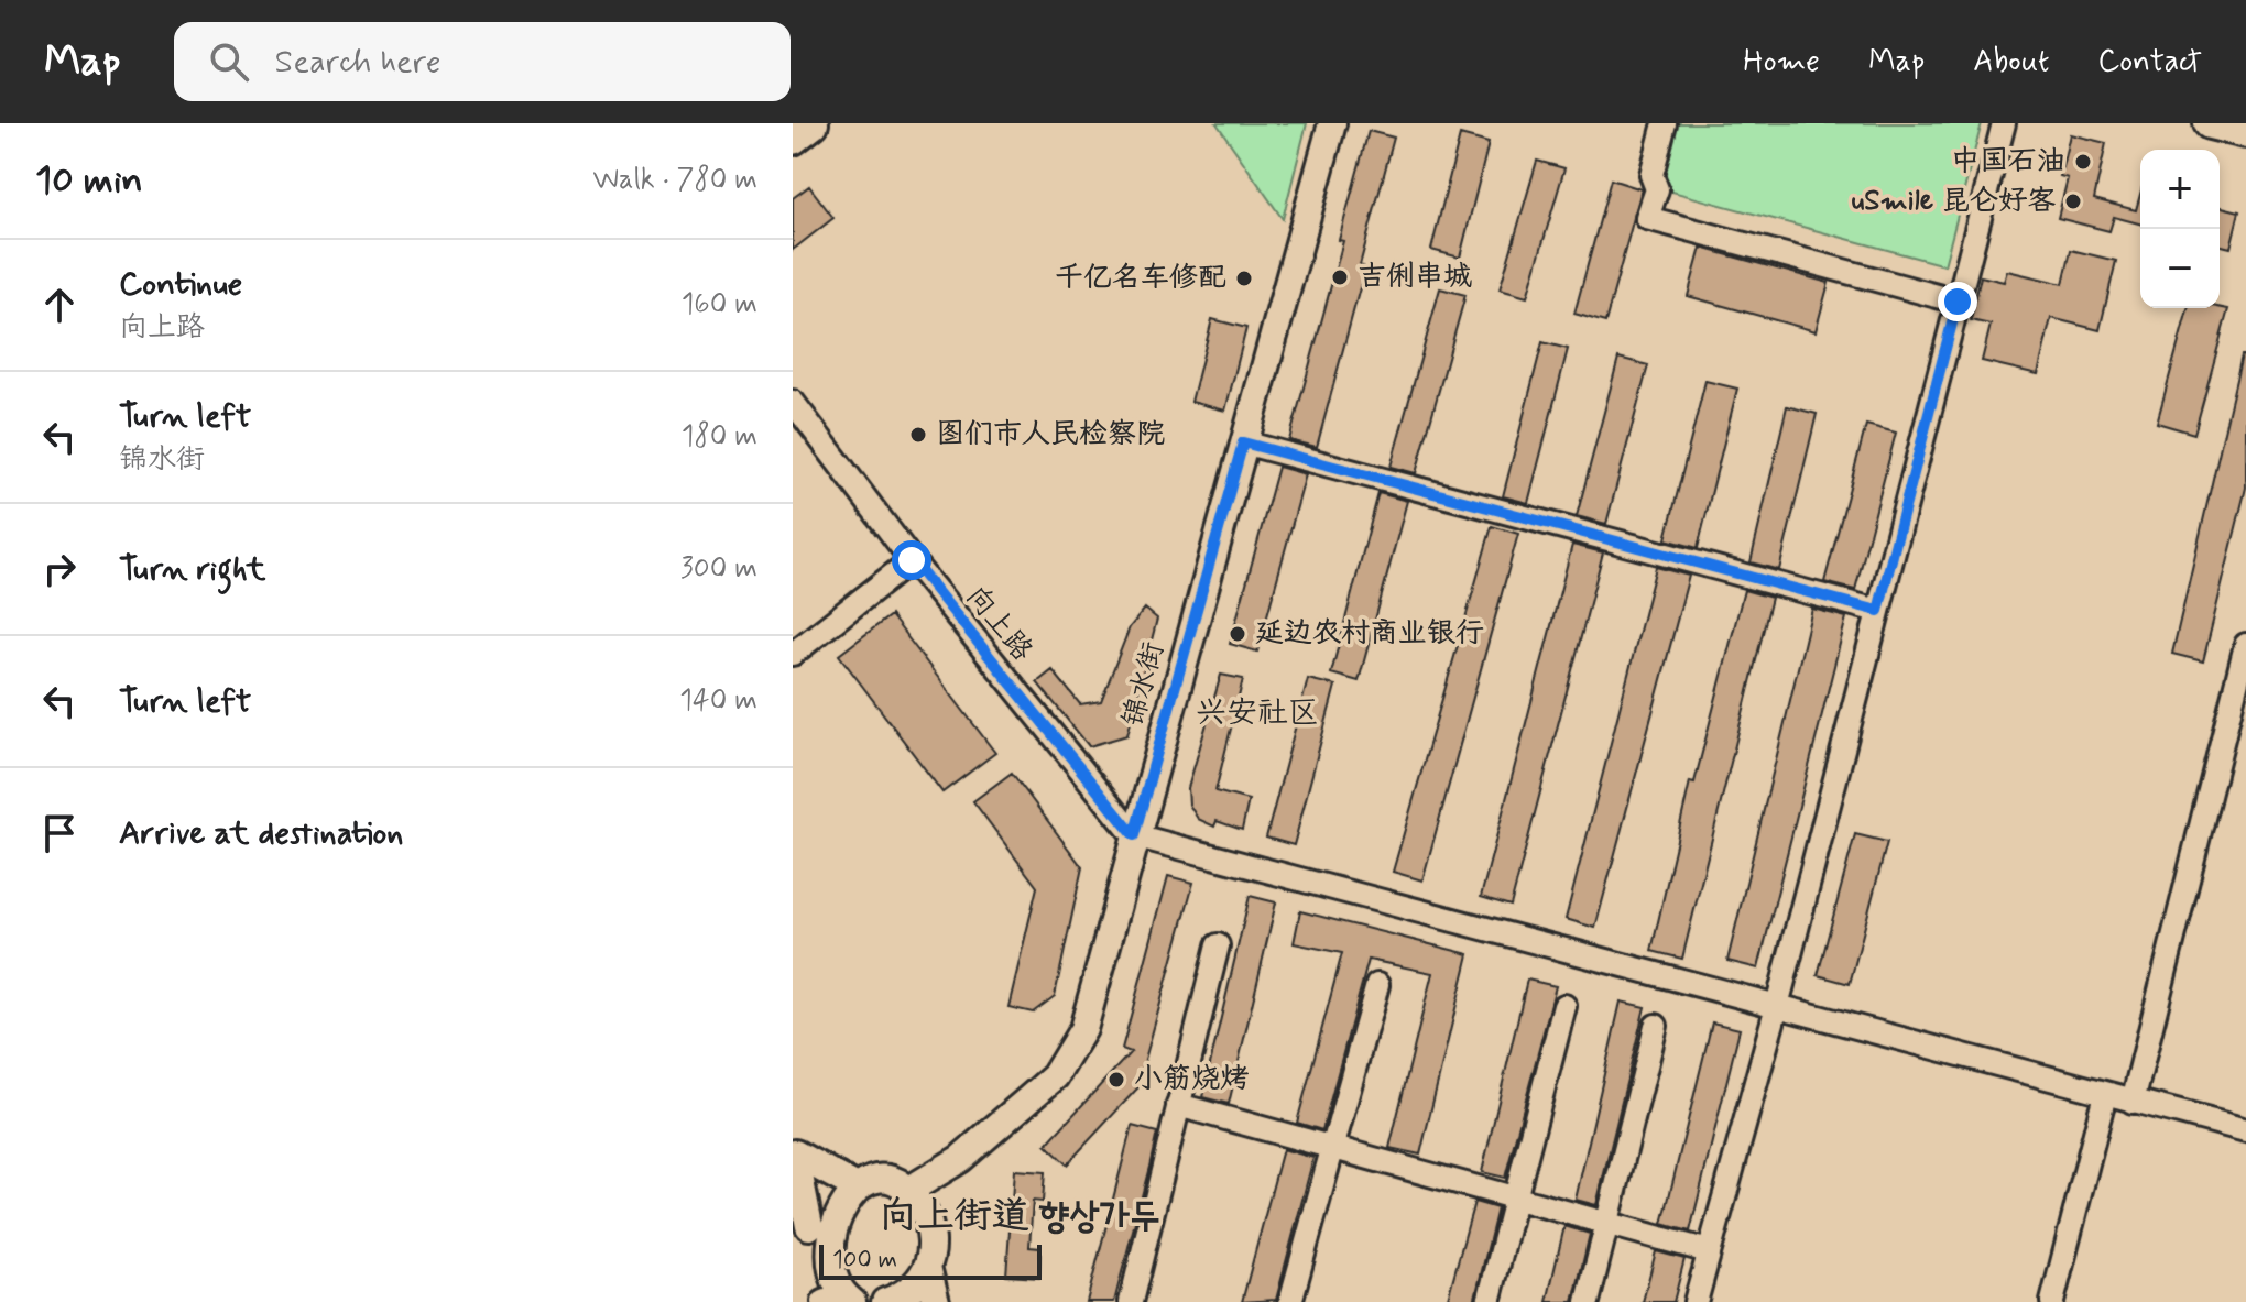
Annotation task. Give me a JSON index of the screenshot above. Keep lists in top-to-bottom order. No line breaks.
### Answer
{"streets":{"main road":["锦水街"],"street":["向上路"]},"crossings":[["向上路","锦水街"]],"districts":["兴安社区","向上街道 향상가두"],"places":["中国石油","uSmile 昆仑好客","吉俐串城","千亿名车修配","图们市人民检察院","延边农村商业银行","小筋烧烤"],"scale_bar":"100 m","page":{"header":"Map","search":"Search here","nav":["Home","Map","About","Contact"],"heading":["10 min","Walk · 780 m"],"map_buttons":["+","−"],"list":[["Continue","向上路","160 m"],["Turn left","锦水街","180 m"],["Turn right","300 m"],["Turn left","140 m"],"Arrive at destination"],"scale":"100 m"}}
